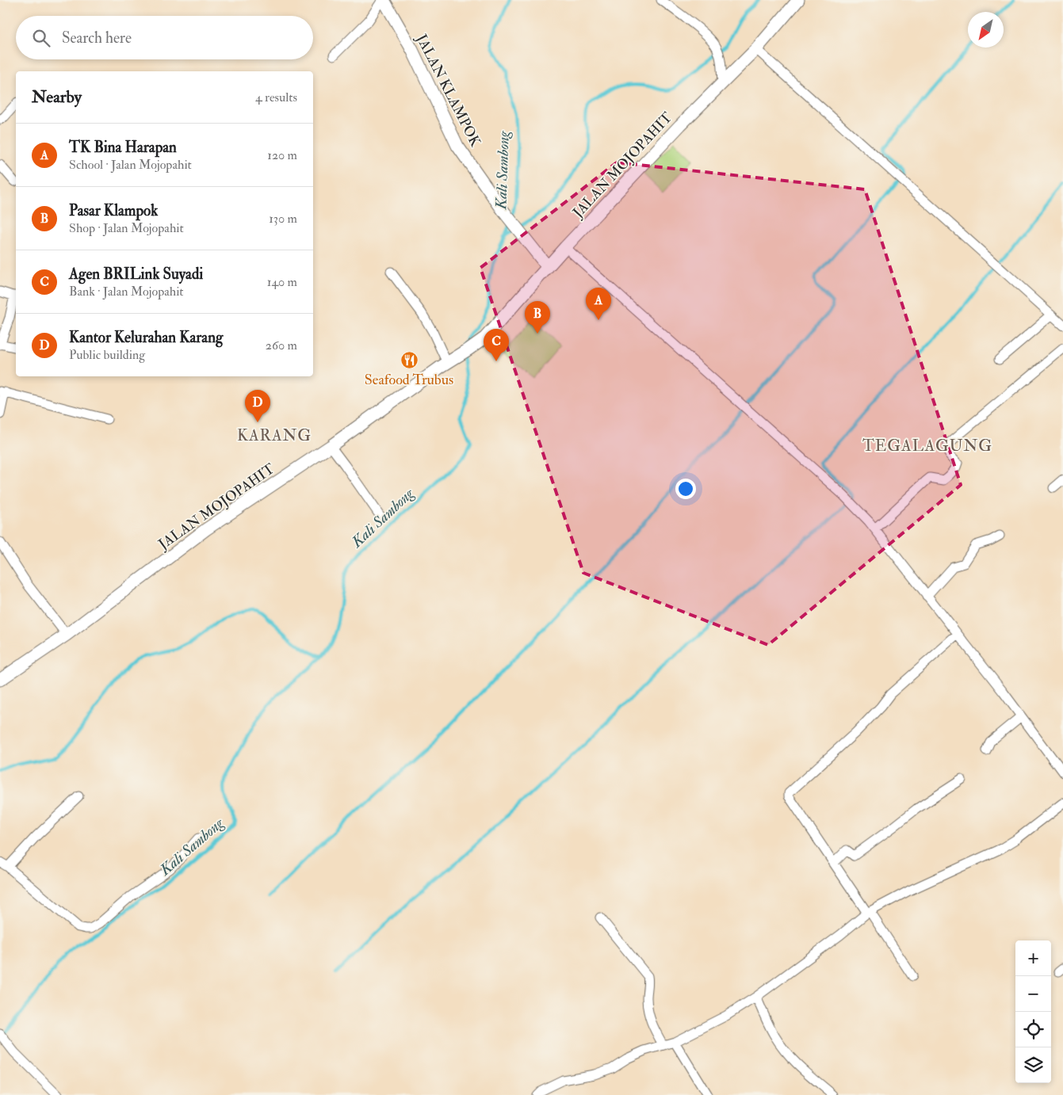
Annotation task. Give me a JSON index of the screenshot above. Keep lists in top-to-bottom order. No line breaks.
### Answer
{"streets":{"street":["JALAN KLAMPOK","JALAN MOJOPAHIT"]},"crossings":[["JALAN KLAMPOK","JALAN MOJOPAHIT"]],"districts":["KARANG","TEGALAGUNG"],"water":["Kali Sambong"],"places":{"restaurant":["Seafood Trubus"]},"north":"bottom left","page":{"search":"Search here","heading":["Nearby","4 results"],"list":[{"mark":"A","name":"TK Bina Harapan","note":"School · Jalan Mojopahit","value":"120 m"},{"mark":"B","name":"Pasar Klampok","note":"Shop · Jalan Mojopahit","value":"130 m"},{"mark":"C","name":"Agen BRILink Suyadi","note":"Bank · Jalan Mojopahit","value":"140 m"},{"mark":"D","name":"Kantor Kelurahan Karang","note":"Public building","value":"260 m"}],"pins":["A","B","C","D"],"map_buttons":["+","−"]}}
